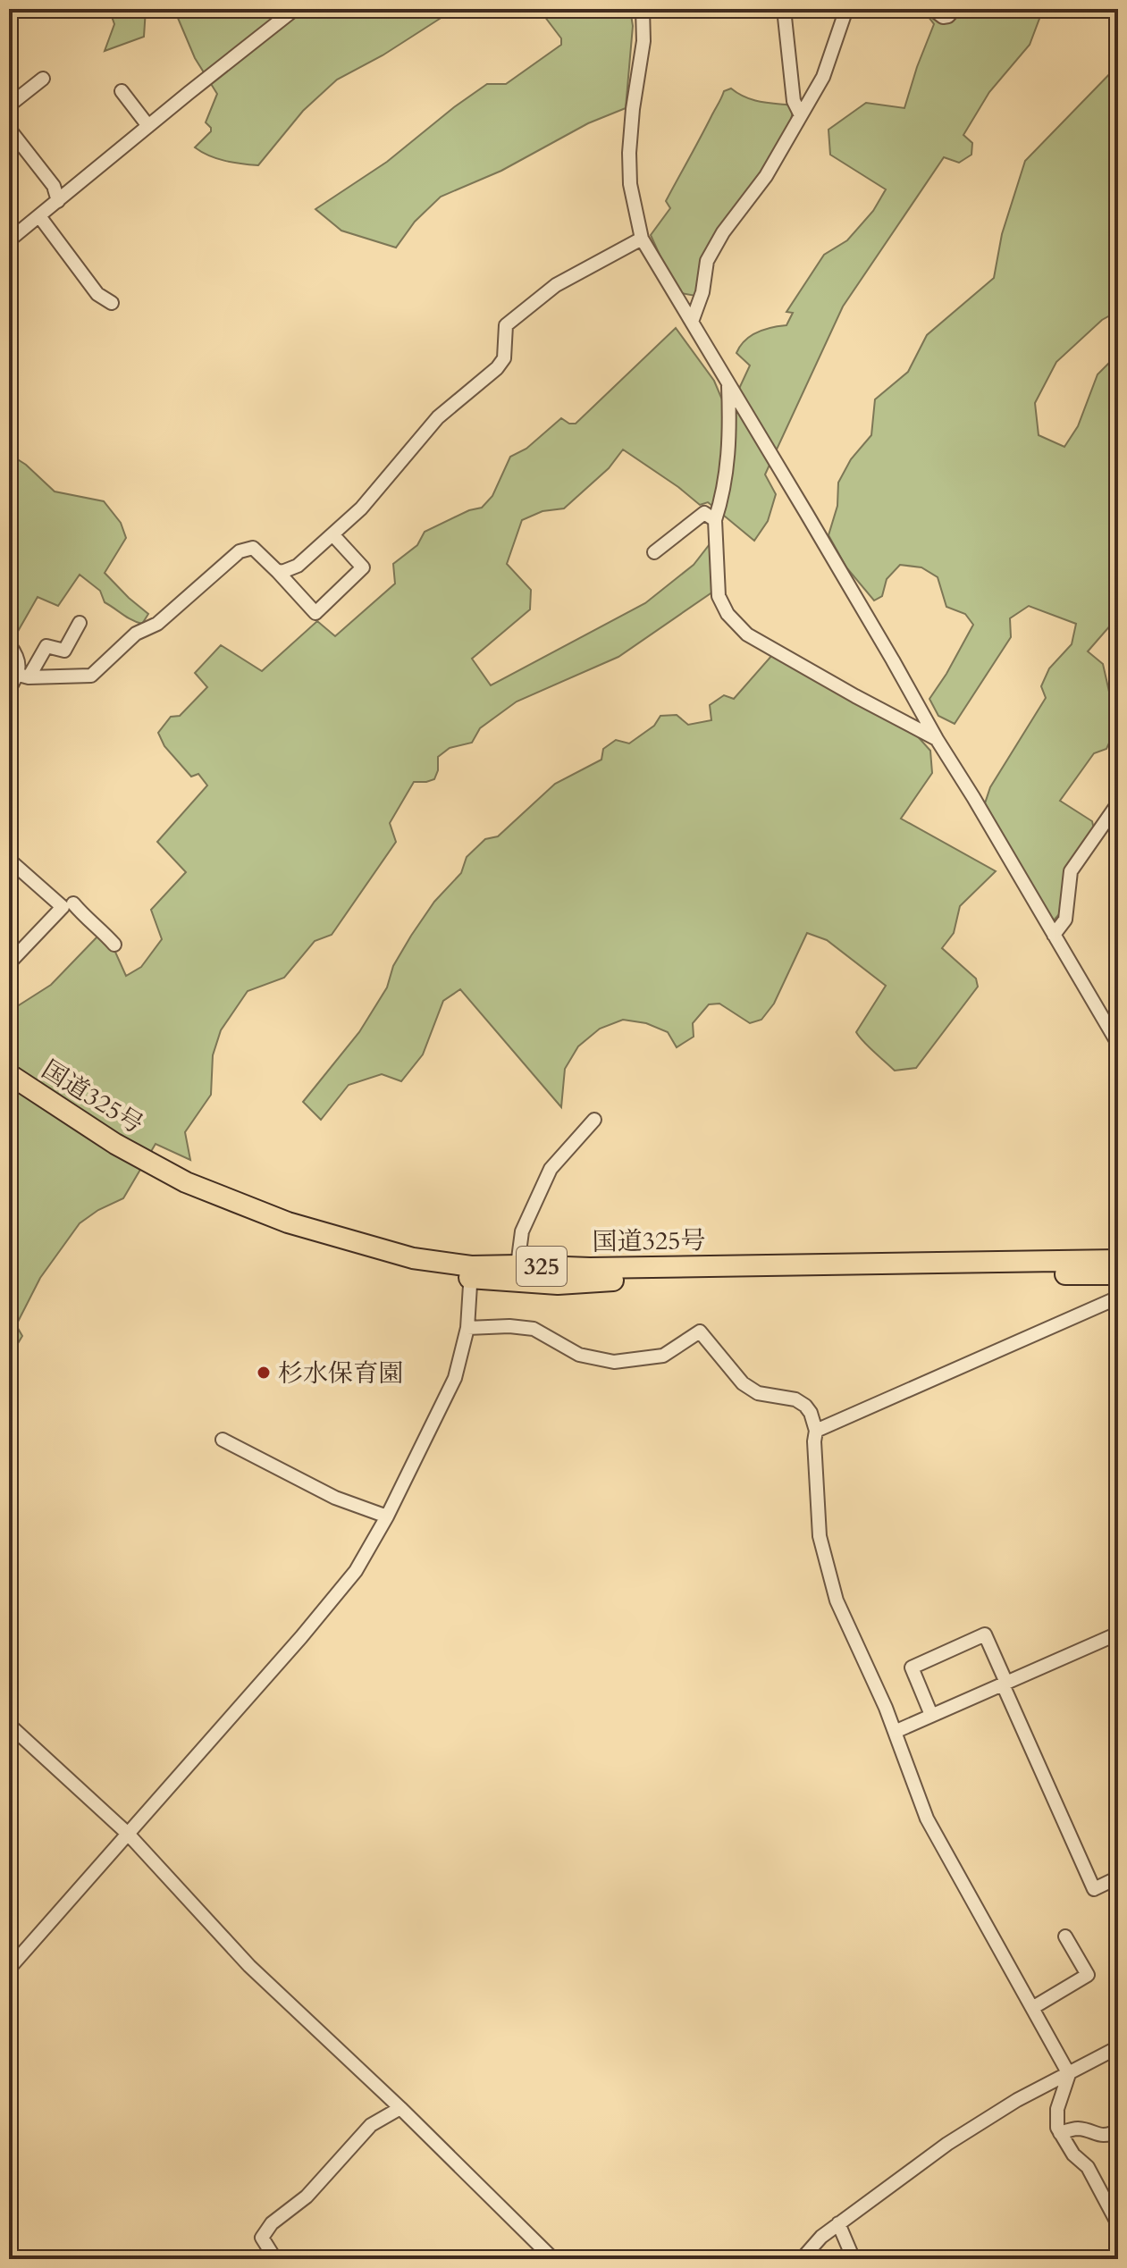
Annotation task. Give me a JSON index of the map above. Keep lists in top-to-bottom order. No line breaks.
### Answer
{"streets":{"highway":["国道325号","325"]},"places":["杉水保育園"]}
